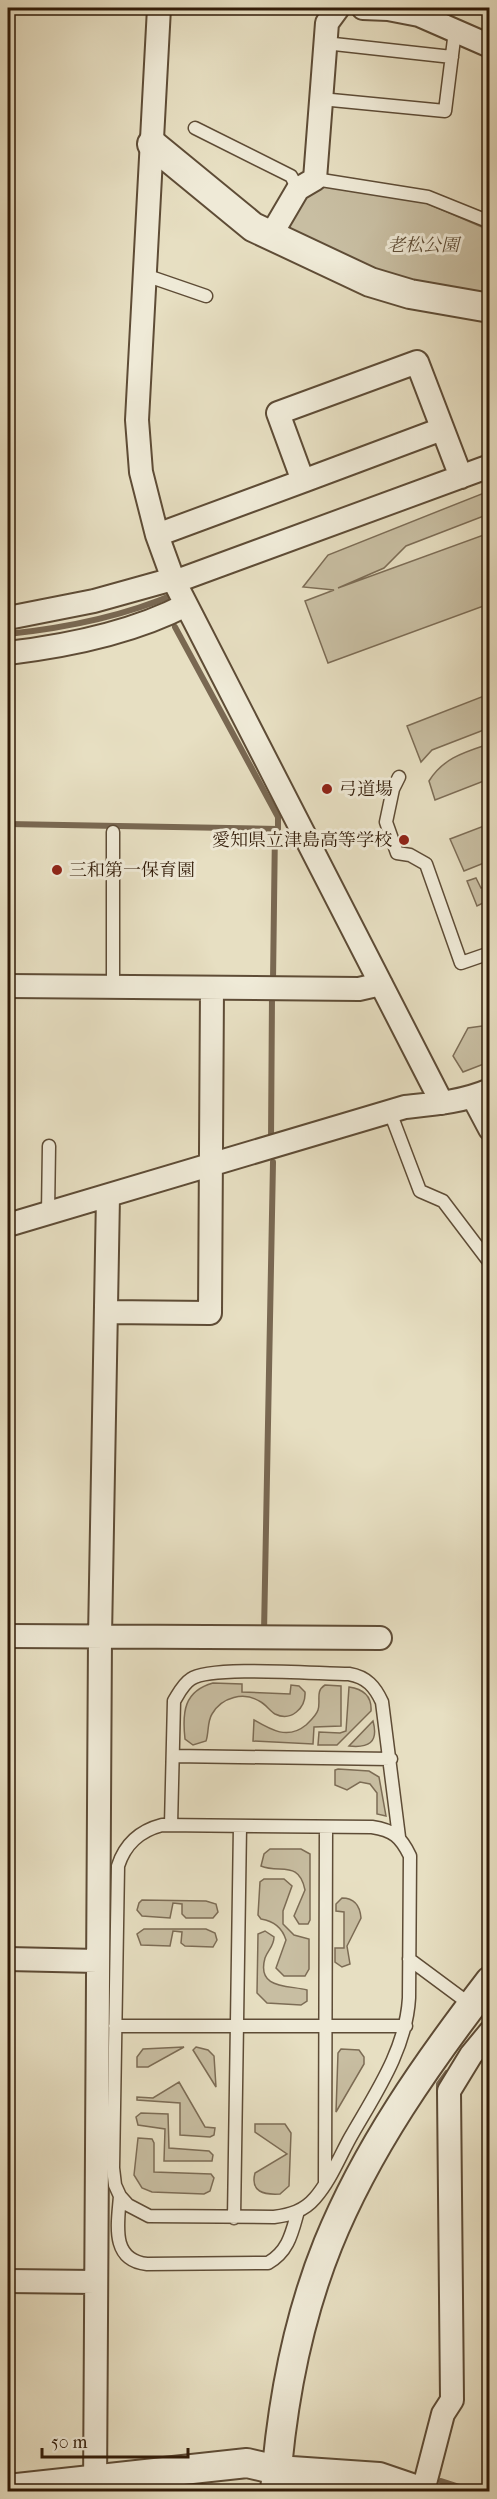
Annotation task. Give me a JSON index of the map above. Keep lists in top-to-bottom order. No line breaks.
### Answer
{"parks":["老松公園"],"places":["弓道場","愛知県立津島高等学校","三和第一保育園"],"scale_bar":"50 m"}
